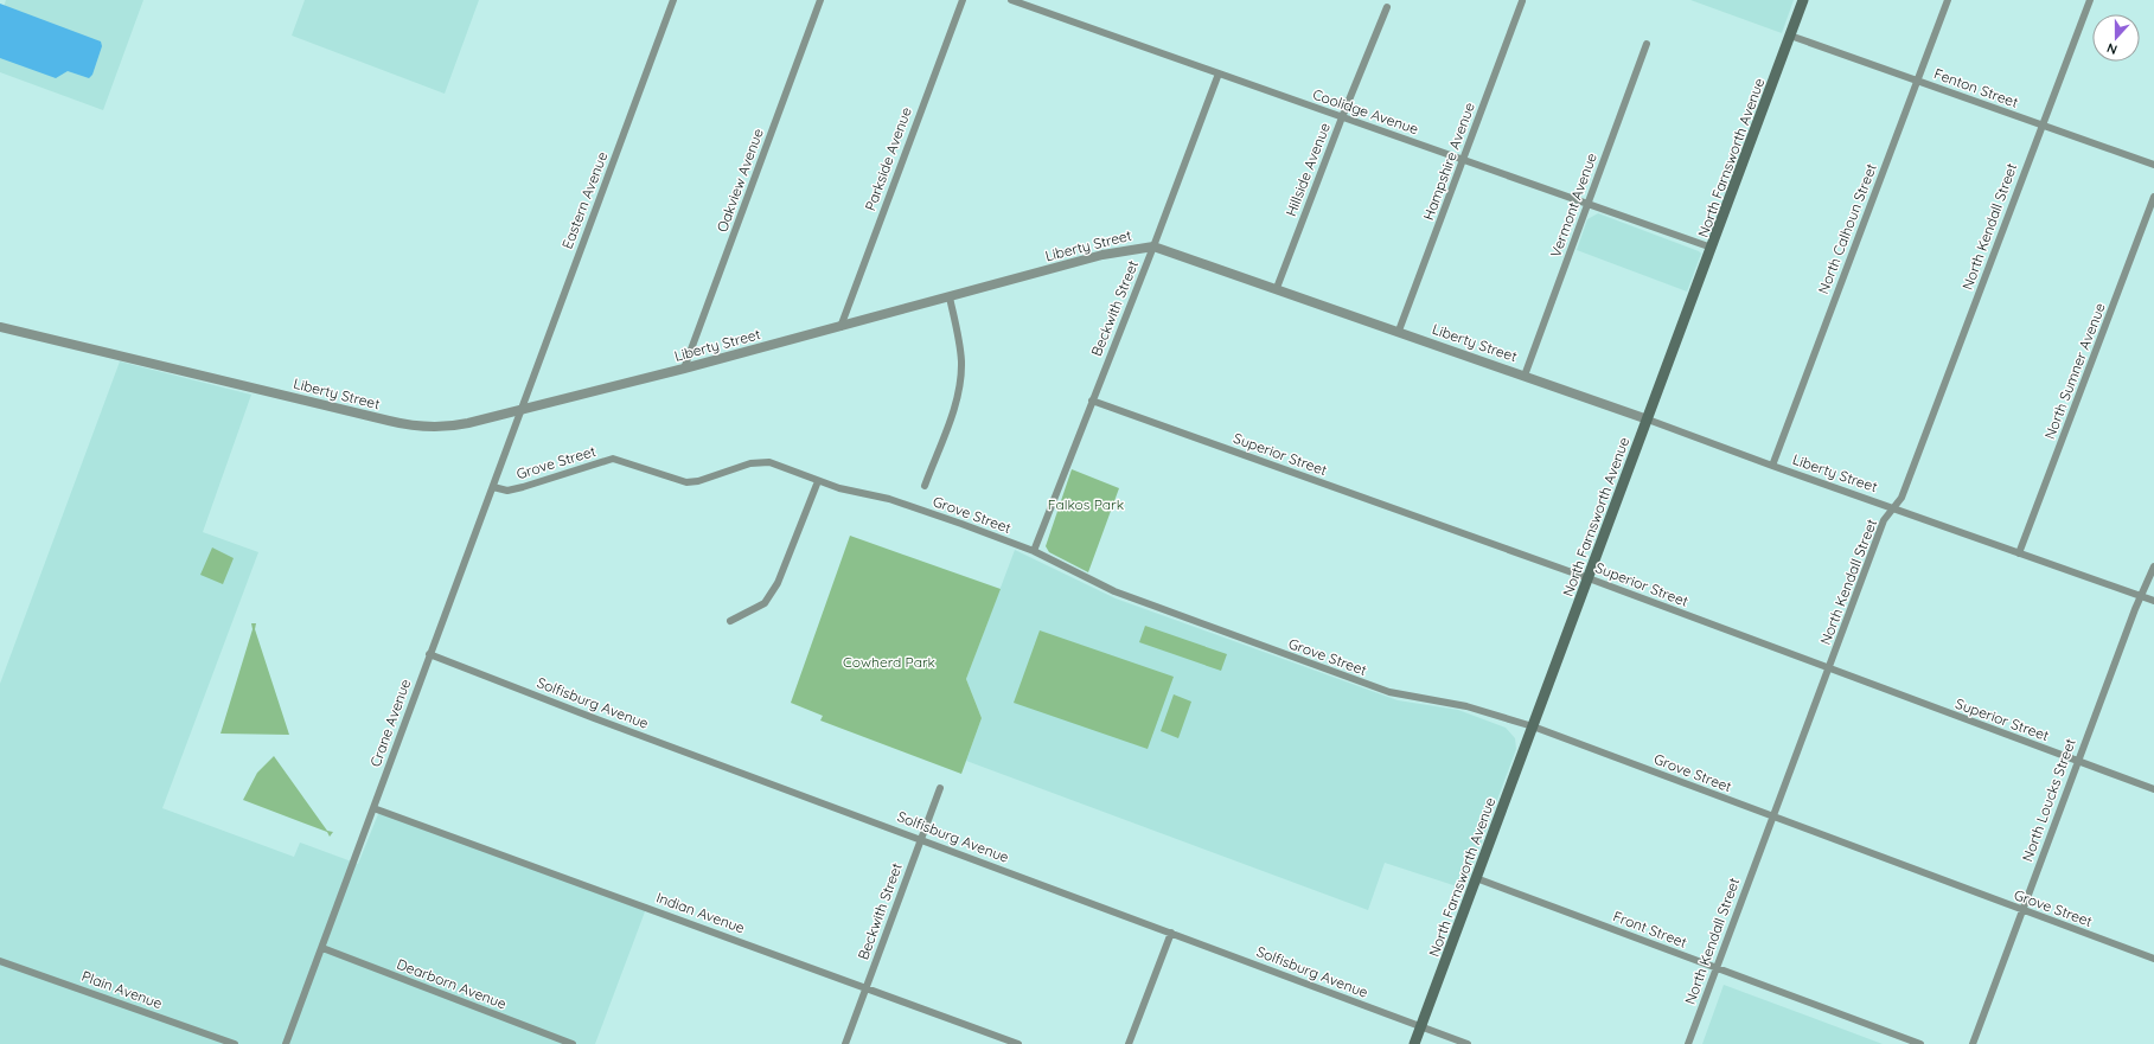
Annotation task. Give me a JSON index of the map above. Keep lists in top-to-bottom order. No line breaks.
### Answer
{"streets":{"main road":["North Farnsworth Avenue"],"street":["Fenton Street","Coolidge Avenue","Parkside Avenue","Hampshire Avenue","Hillside Avenue","Oakview Avenue","Eastern Avenue","Vermont Avenue","North Kendall Street","North Calhoun Street","Liberty Street","Beckwith Street","North Sumner Avenue","Superior Street","Grove Street","Solfisburg Avenue","Crane Avenue","North Loucks Street","Indian Avenue","Front Street","Dearborn Avenue","Plain Avenue"]},"crossings":[["Fenton Street","North Farnsworth Avenue"],["Fenton Street","North Kendall Street"],["Fenton Street","North Calhoun Street"],["Coolidge Avenue","North Farnsworth Avenue"],["Coolidge Avenue","Hampshire Avenue"],["Coolidge Avenue","Hillside Avenue"],["Coolidge Avenue","Vermont Avenue"],["Coolidge Avenue","Beckwith Street"],["North Farnsworth Avenue","Liberty Street"],["North Farnsworth Avenue","Superior Street"],["North Farnsworth Avenue","Grove Street"],["North Farnsworth Avenue","Solfisburg Avenue"],["North Farnsworth Avenue","Front Street"],["Parkside Avenue","Liberty Street"],["Hampshire Avenue","Liberty Street"],["Hillside Avenue","Liberty Street"],["Oakview Avenue","Liberty Street"],["Eastern Avenue","Liberty Street"],["Eastern Avenue","Crane Avenue"],["Vermont Avenue","Liberty Street"],["North Kendall Street","Liberty Street"],["North Kendall Street","Superior Street"],["North Kendall Street","Grove Street"],["North Kendall Street","Front Street"],["North Calhoun Street","Liberty Street"],["Liberty Street","Beckwith Street"],["Liberty Street","North Sumner Avenue"],["Liberty Street","Crane Avenue"],["Liberty Street","North Loucks Street"],["Beckwith Street","Superior Street"],["Beckwith Street","Grove Street"],["Beckwith Street","Solfisburg Avenue"],["Beckwith Street","Indian Avenue"],["Superior Street","North Loucks Street"],["Grove Street","Crane Avenue"],["Grove Street","North Loucks Street"],["Solfisburg Avenue","Crane Avenue"],["Crane Avenue","Indian Avenue"],["Crane Avenue","Dearborn Avenue"]],"parks":["Falkos Park","Cowherd Park"],"north":"bottom"}
